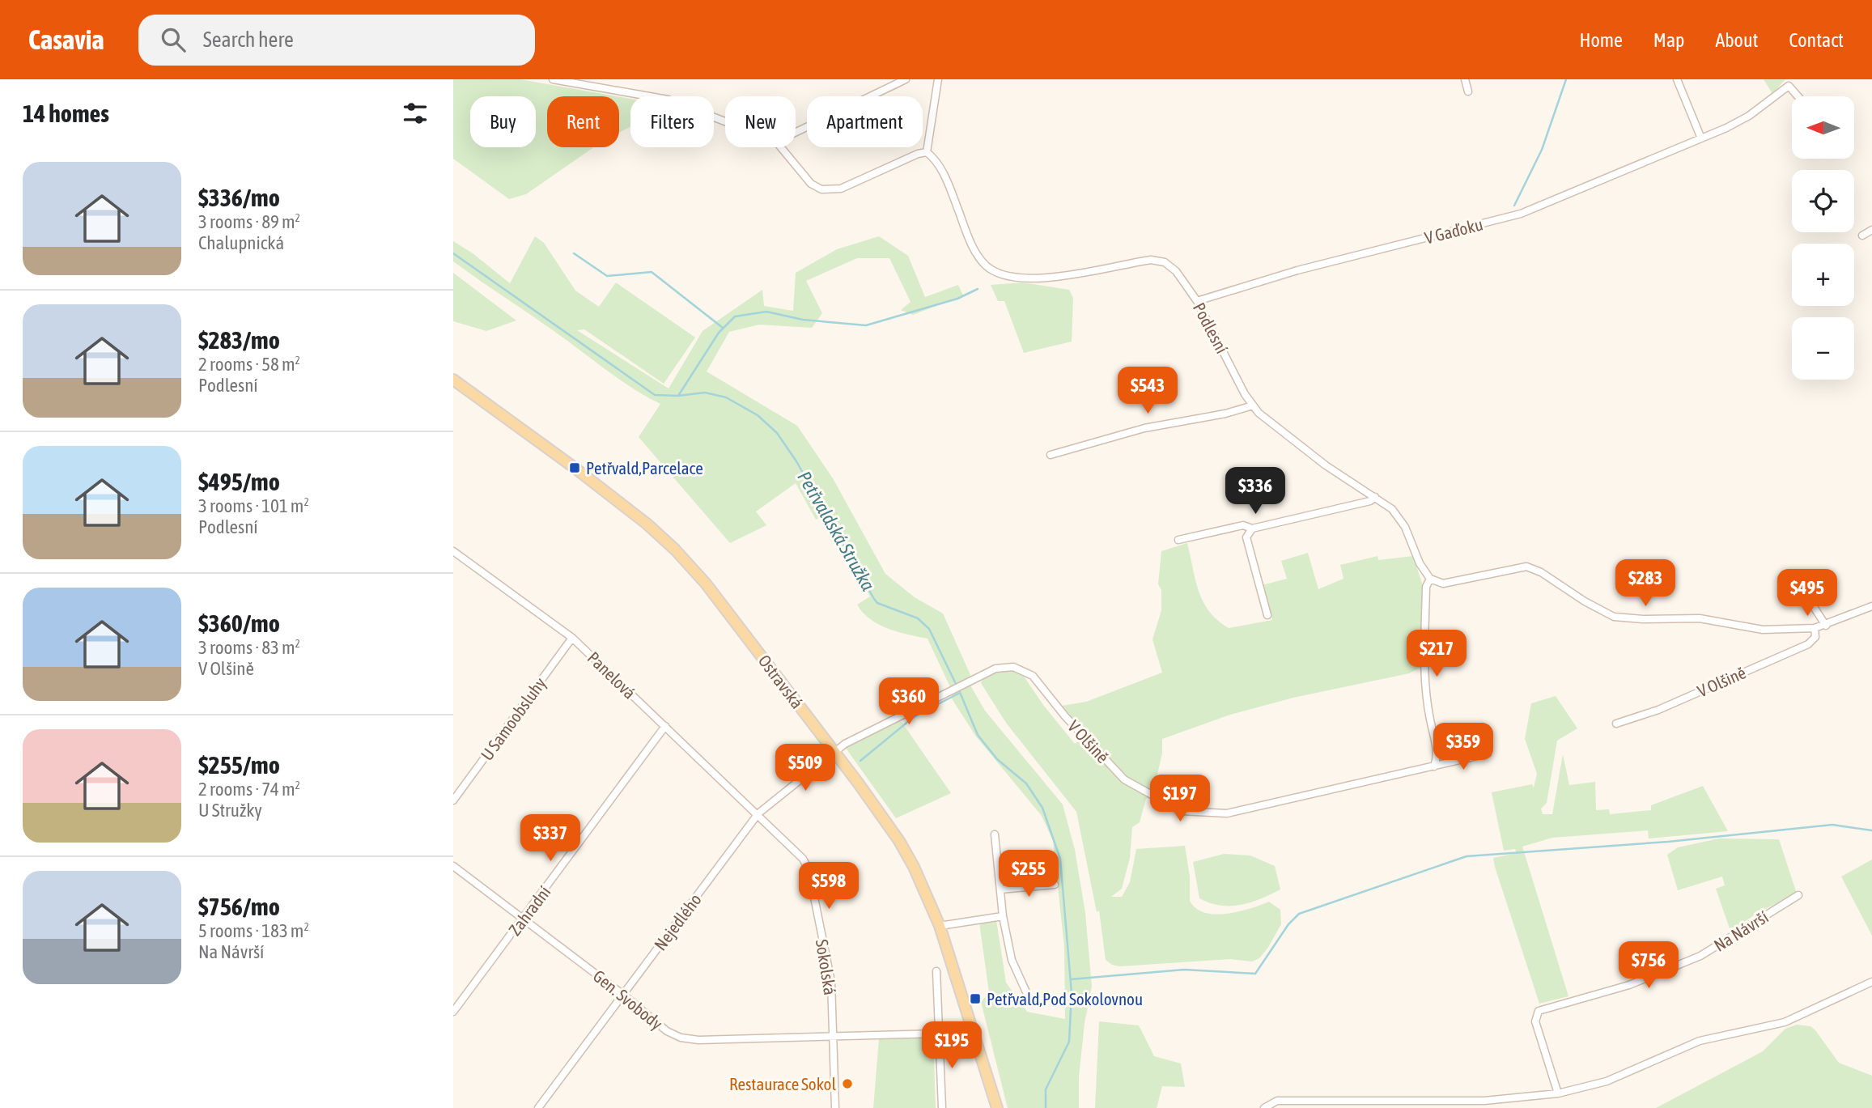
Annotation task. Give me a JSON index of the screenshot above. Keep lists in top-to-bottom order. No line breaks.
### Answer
{"streets":{"main road":["Ostravská"],"street":["V Gaďoku","Podlesní","Panelová","V Olšině","U Samoobsluhy","Zahradní","Nejedlého","Na Návrší","Sokolská","Gen. Svobody"]},"crossings":[["V Gaďoku","Podlesní"],["Panelová","U Samoobsluhy"],["Panelová","Zahradní"],["Panelová","Nejedlého"],["Panelová","Sokolská"],["Ostravská","V Olšině"],["Ostravská","Nejedlého"],["V Olšině","Nejedlého"],["Zahradní","Gen. Svobody"],["Nejedlého","Sokolská"],["Nejedlého","Gen. Svobody"],["Sokolská","Gen. Svobody"]],"water":["Petřvaldská Stružka"],"places":{"transit":["Petřvald,Parcelace","Petřvald,Pod Sokolovnou"],"other":["Restaurace Sokol"]},"north":"left","page":{"header":"Casavia","search":"Search here","nav":["Home","Map","About","Contact"],"heading":"14 homes","map_buttons":["+","−"],"chip":["Buy","Rent","Filters","New","Apartment"],"list":[{"name":"$336/mo","note":"3 rooms · 89 m² · Chalupnická"},{"name":"$283/mo","note":"2 rooms · 58 m² · Podlesní"},{"name":"$495/mo","note":"3 rooms · 101 m² · Podlesní"},{"name":"$360/mo","note":"3 rooms · 83 m² · V Olšině"},{"name":"$255/mo","note":"2 rooms · 74 m² · U Stružky"},{"name":"$756/mo","note":"5 rooms · 183 m² · Na Návrší"}],"price":["$543","$336","$283","$495","$217","$360","$359","$509","$197","$337","$255","$598","$756","$195"]}}
